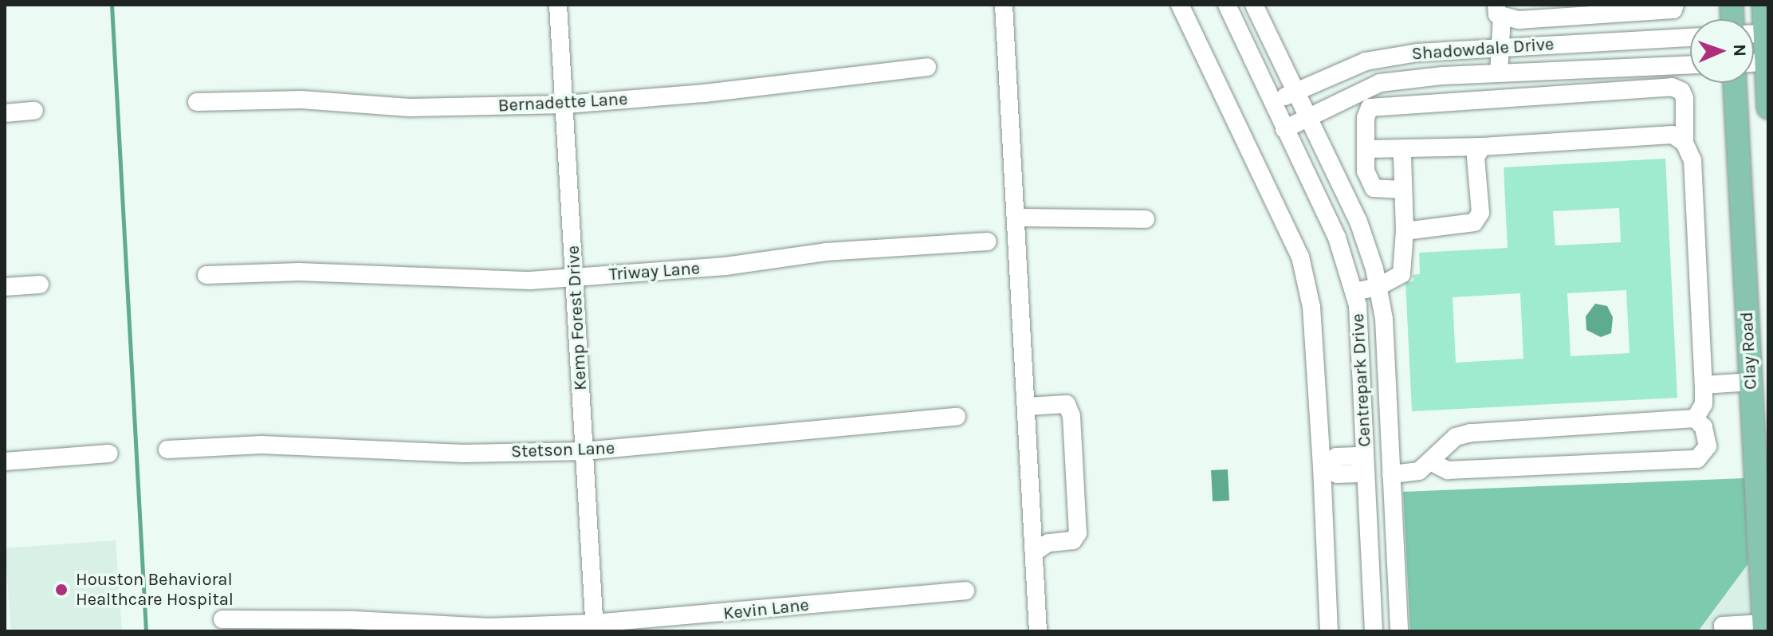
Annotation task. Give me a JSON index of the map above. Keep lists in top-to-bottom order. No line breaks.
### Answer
{"streets":{"main road":["Clay Road"],"street":["Shadowdale Drive","Bernadette Lane","Triway Lane","Kemp Forest Drive","Centrepark Drive","Stetson Lane","Kevin Lane"]},"crossings":[["Shadowdale Drive","Centrepark Drive"],["Bernadette Lane","Kemp Forest Drive"],["Triway Lane","Kemp Forest Drive"],["Kemp Forest Drive","Stetson Lane"],["Kemp Forest Drive","Kevin Lane"]],"places":["Houston Behavioral Healthcare Hospital"],"north":"right"}
